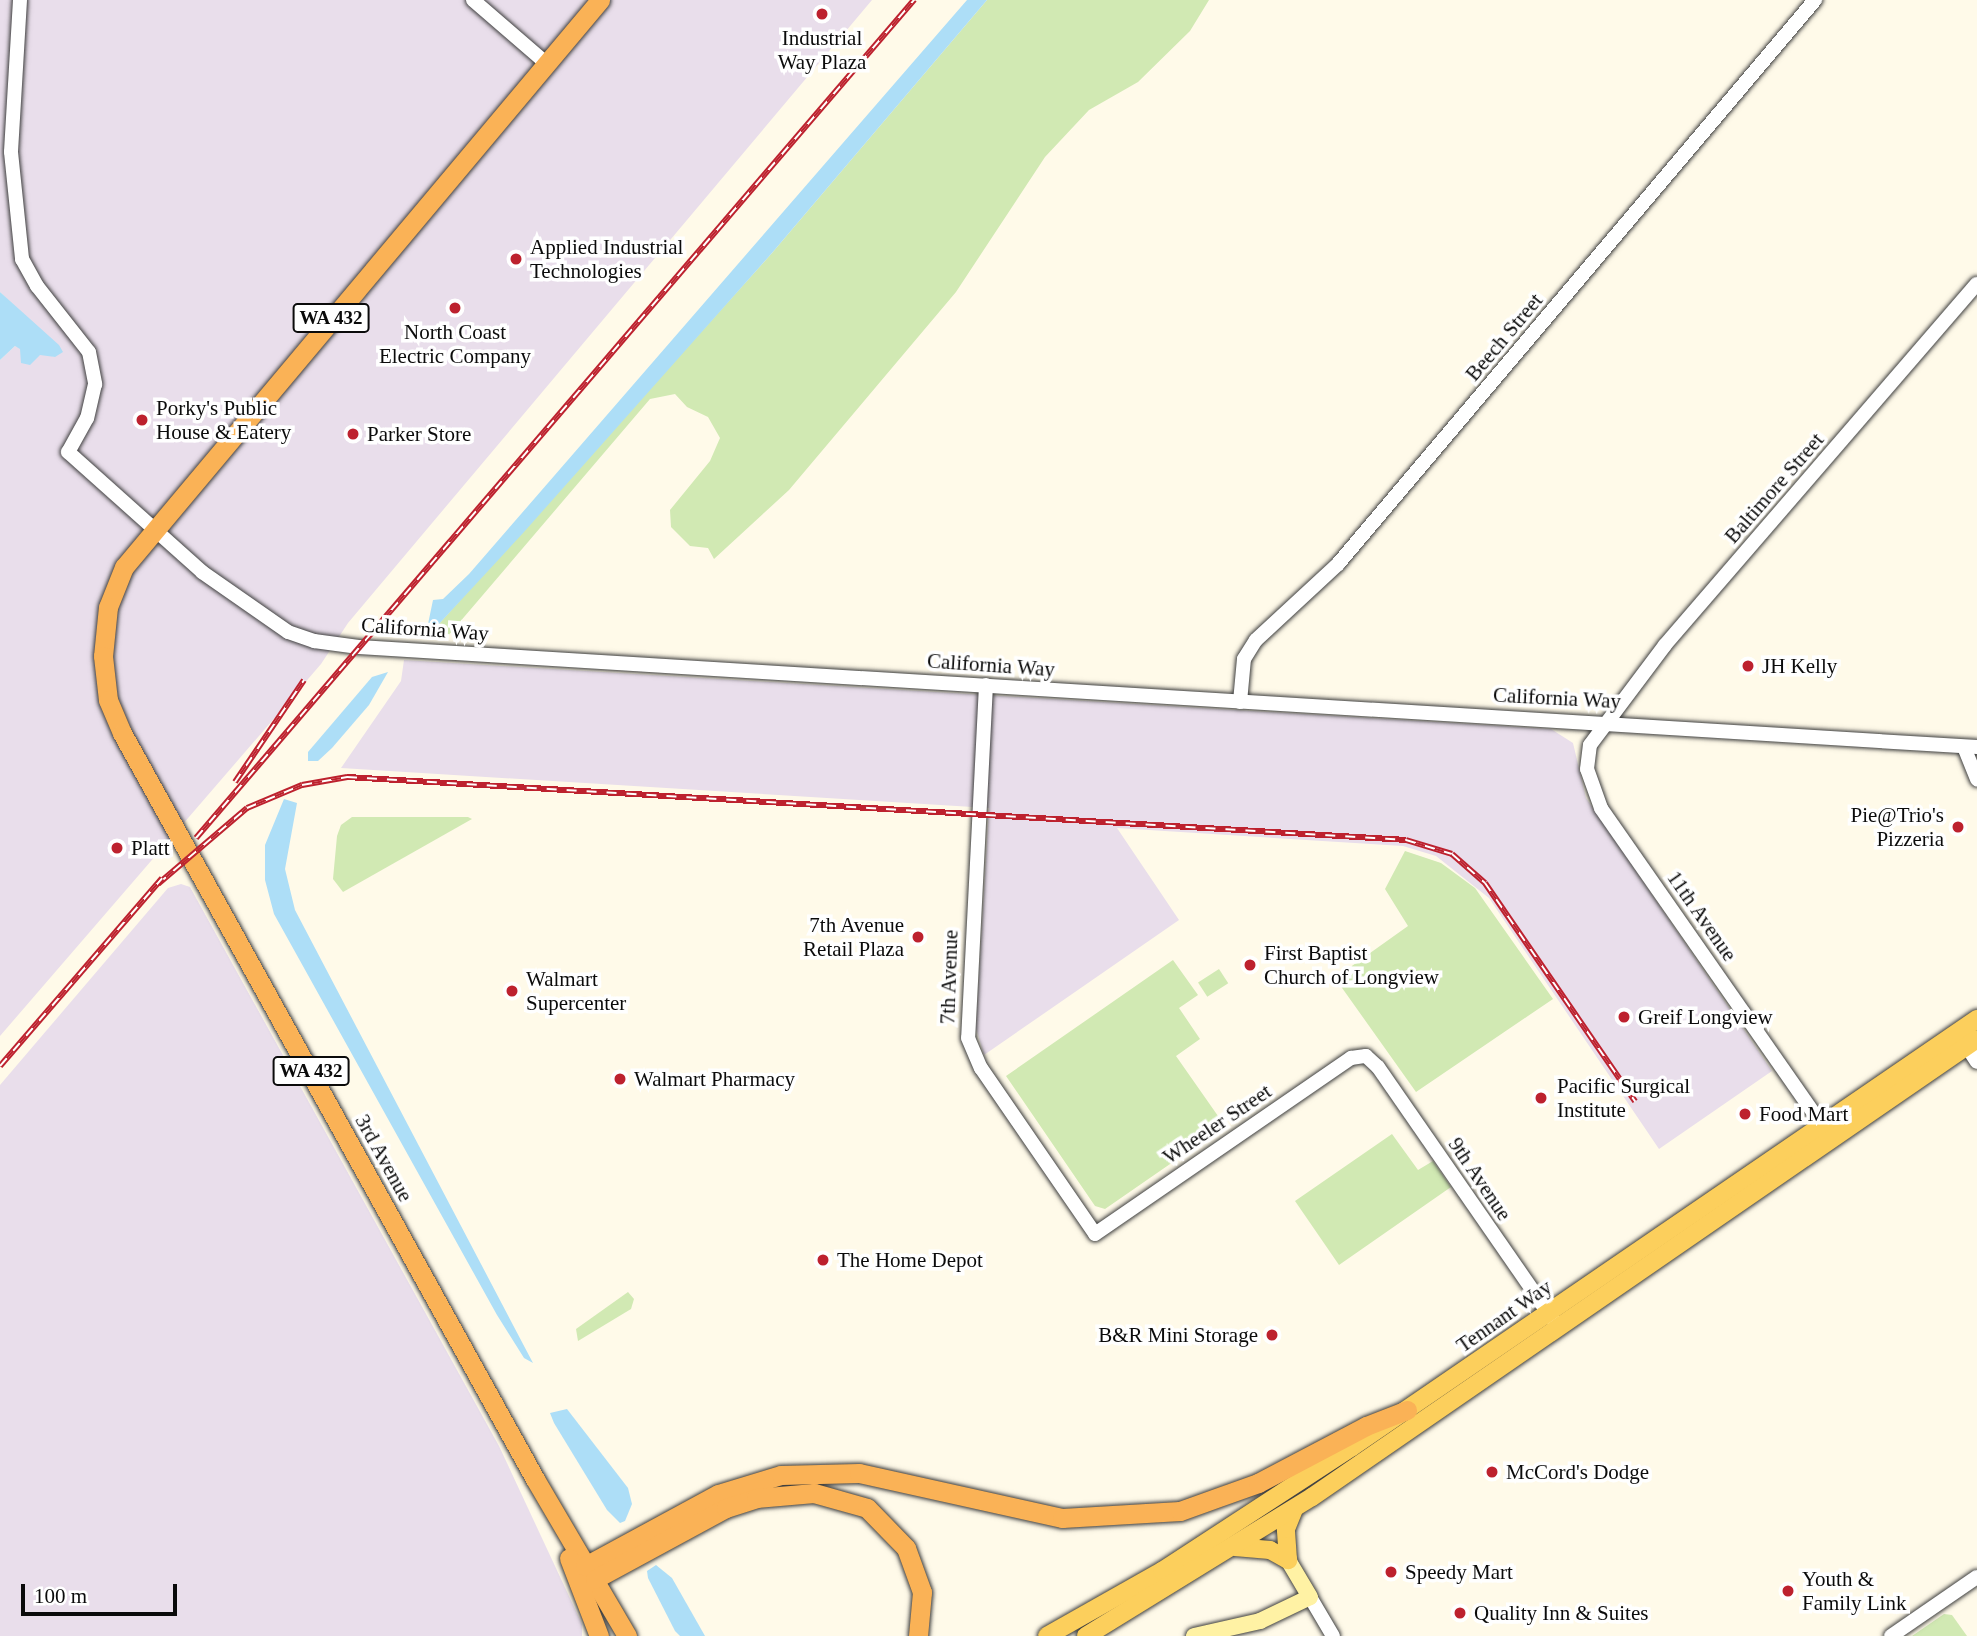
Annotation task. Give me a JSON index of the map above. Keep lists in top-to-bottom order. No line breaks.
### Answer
{"streets":{"highway":["WA 432","3rd Avenue"],"main road":["Tennant Way"],"street":["Beech Street","Baltimore Street","California Way","11th Avenue","7th Avenue","Wheeler Street","9th Avenue"]},"crossings":[["WA 432","California Way"],["WA 432","3rd Avenue"],["Beech Street","California Way"],["Baltimore Street","California Way"],["Baltimore Street","11th Avenue"],["California Way","11th Avenue"],["California Way","7th Avenue"],["California Way","3rd Avenue"],["11th Avenue","Tennant Way"],["7th Avenue","Wheeler Street"],["Wheeler Street","9th Avenue"],["9th Avenue","Tennant Way"]],"places":["Industrial Way Plaza","Applied Industrial Technologies","North Coast Electric Company","Porky's Public House & Eatery","Parker Store","JH Kelly","Pie@Trio's Pizzeria","Platt","7th Avenue Retail Plaza","First Baptist Church of Longview","Walmart Supercenter","Greif Longview","Walmart Pharmacy","Pacific Surgical Institute","Food Mart","The Home Depot","B&R Mini Storage","McCord's Dodge","Speedy Mart","Youth & Family Link","Quality Inn & Suites"],"scale_bar":"100 m"}
